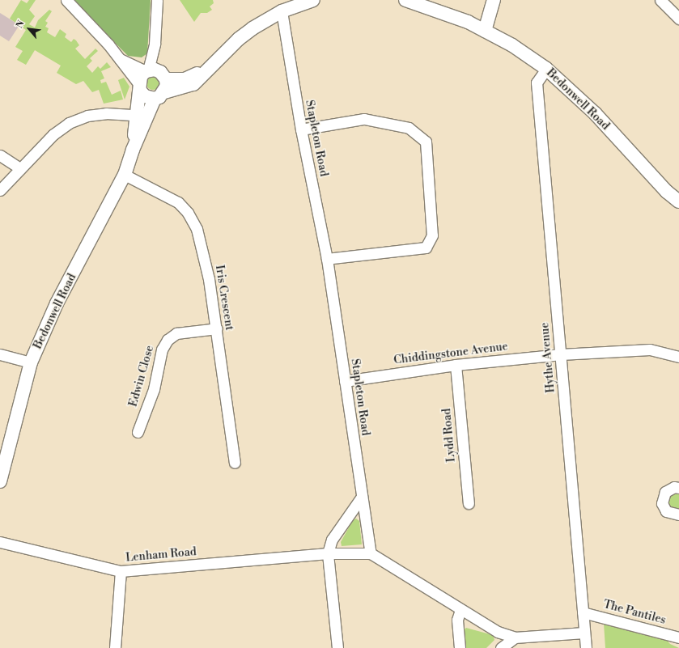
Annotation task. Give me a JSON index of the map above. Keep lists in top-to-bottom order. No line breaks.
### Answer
{"streets":{"street":["Bedonwell Road","Stapleton Road","Iris Crescent","Chiddingstone Avenue","Hythe Avenue","Edwin Close","Lydd Road","Lenham Road","The Pantiles"]},"crossings":[["Bedonwell Road","Iris Crescent"],["Bedonwell Road","Hythe Avenue"],["Stapleton Road","Chiddingstone Avenue"],["Stapleton Road","Lenham Road"],["Iris Crescent","Edwin Close"],["Chiddingstone Avenue","Hythe Avenue"],["Chiddingstone Avenue","Lydd Road"],["Hythe Avenue","The Pantiles"]],"north":"top left"}
